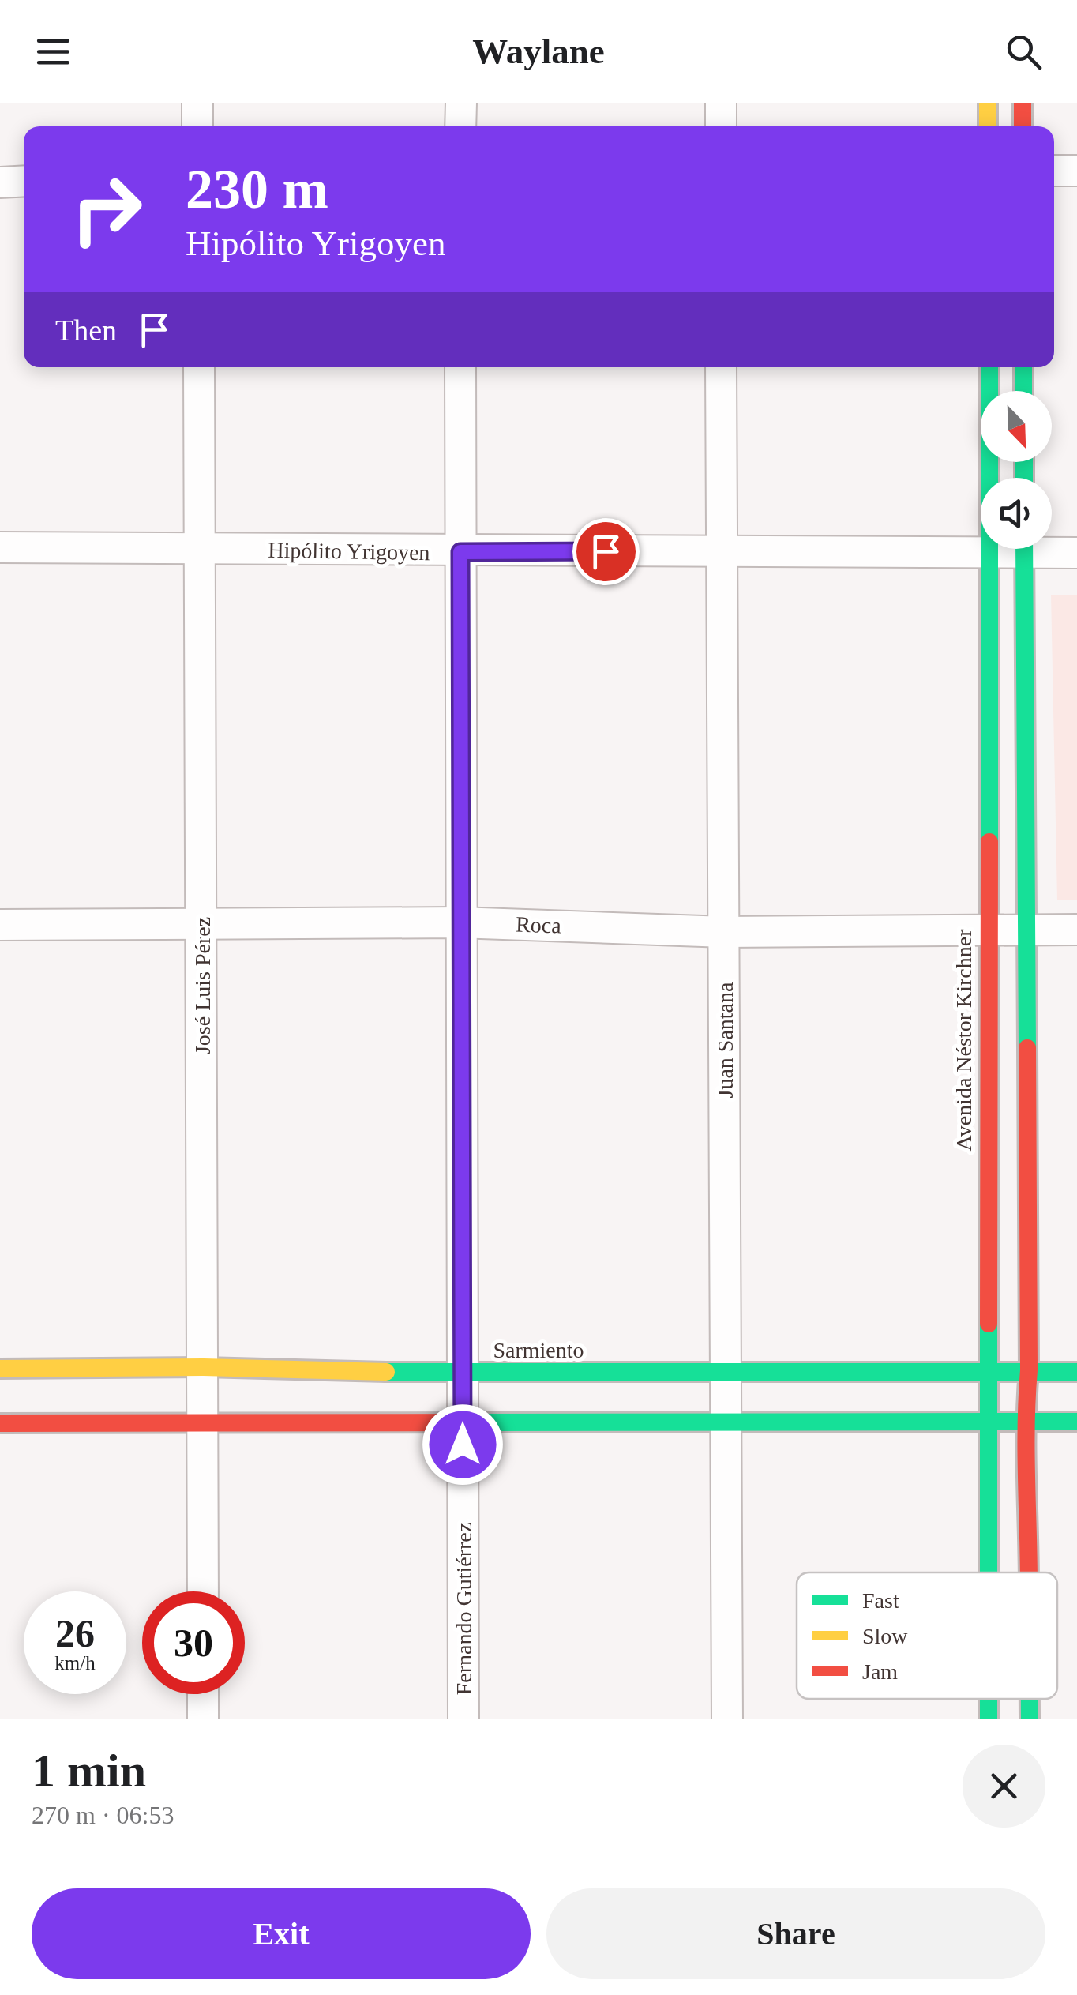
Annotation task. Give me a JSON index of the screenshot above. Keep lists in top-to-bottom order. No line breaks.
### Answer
{"streets":{"street":["Hipólito Yrigoyen","Roca","José Luis Pérez","Juan Santana","Avenida Néstor Kirchner","Sarmiento","Fernando Gutiérrez"]},"crossings":[["Hipólito Yrigoyen","José Luis Pérez"],["Hipólito Yrigoyen","Juan Santana"],["Hipólito Yrigoyen","Avenida Néstor Kirchner"],["Hipólito Yrigoyen","Fernando Gutiérrez"],["Roca","José Luis Pérez"],["Roca","Juan Santana"],["Roca","Avenida Néstor Kirchner"],["Roca","Fernando Gutiérrez"],["José Luis Pérez","Sarmiento"],["Juan Santana","Sarmiento"],["Avenida Néstor Kirchner","Sarmiento"],["Sarmiento","Fernando Gutiérrez"]],"legend":["Fast","Slow","Jam"],"north":"bottom right","page":{"header":"Waylane","turn":["230 m","Hipólito Yrigoyen"],"then":"Then","speed":"26 km/h","limit":"30","heading":["1 min","270 m · 06:53"],"buttons":["Exit","Share"]}}
